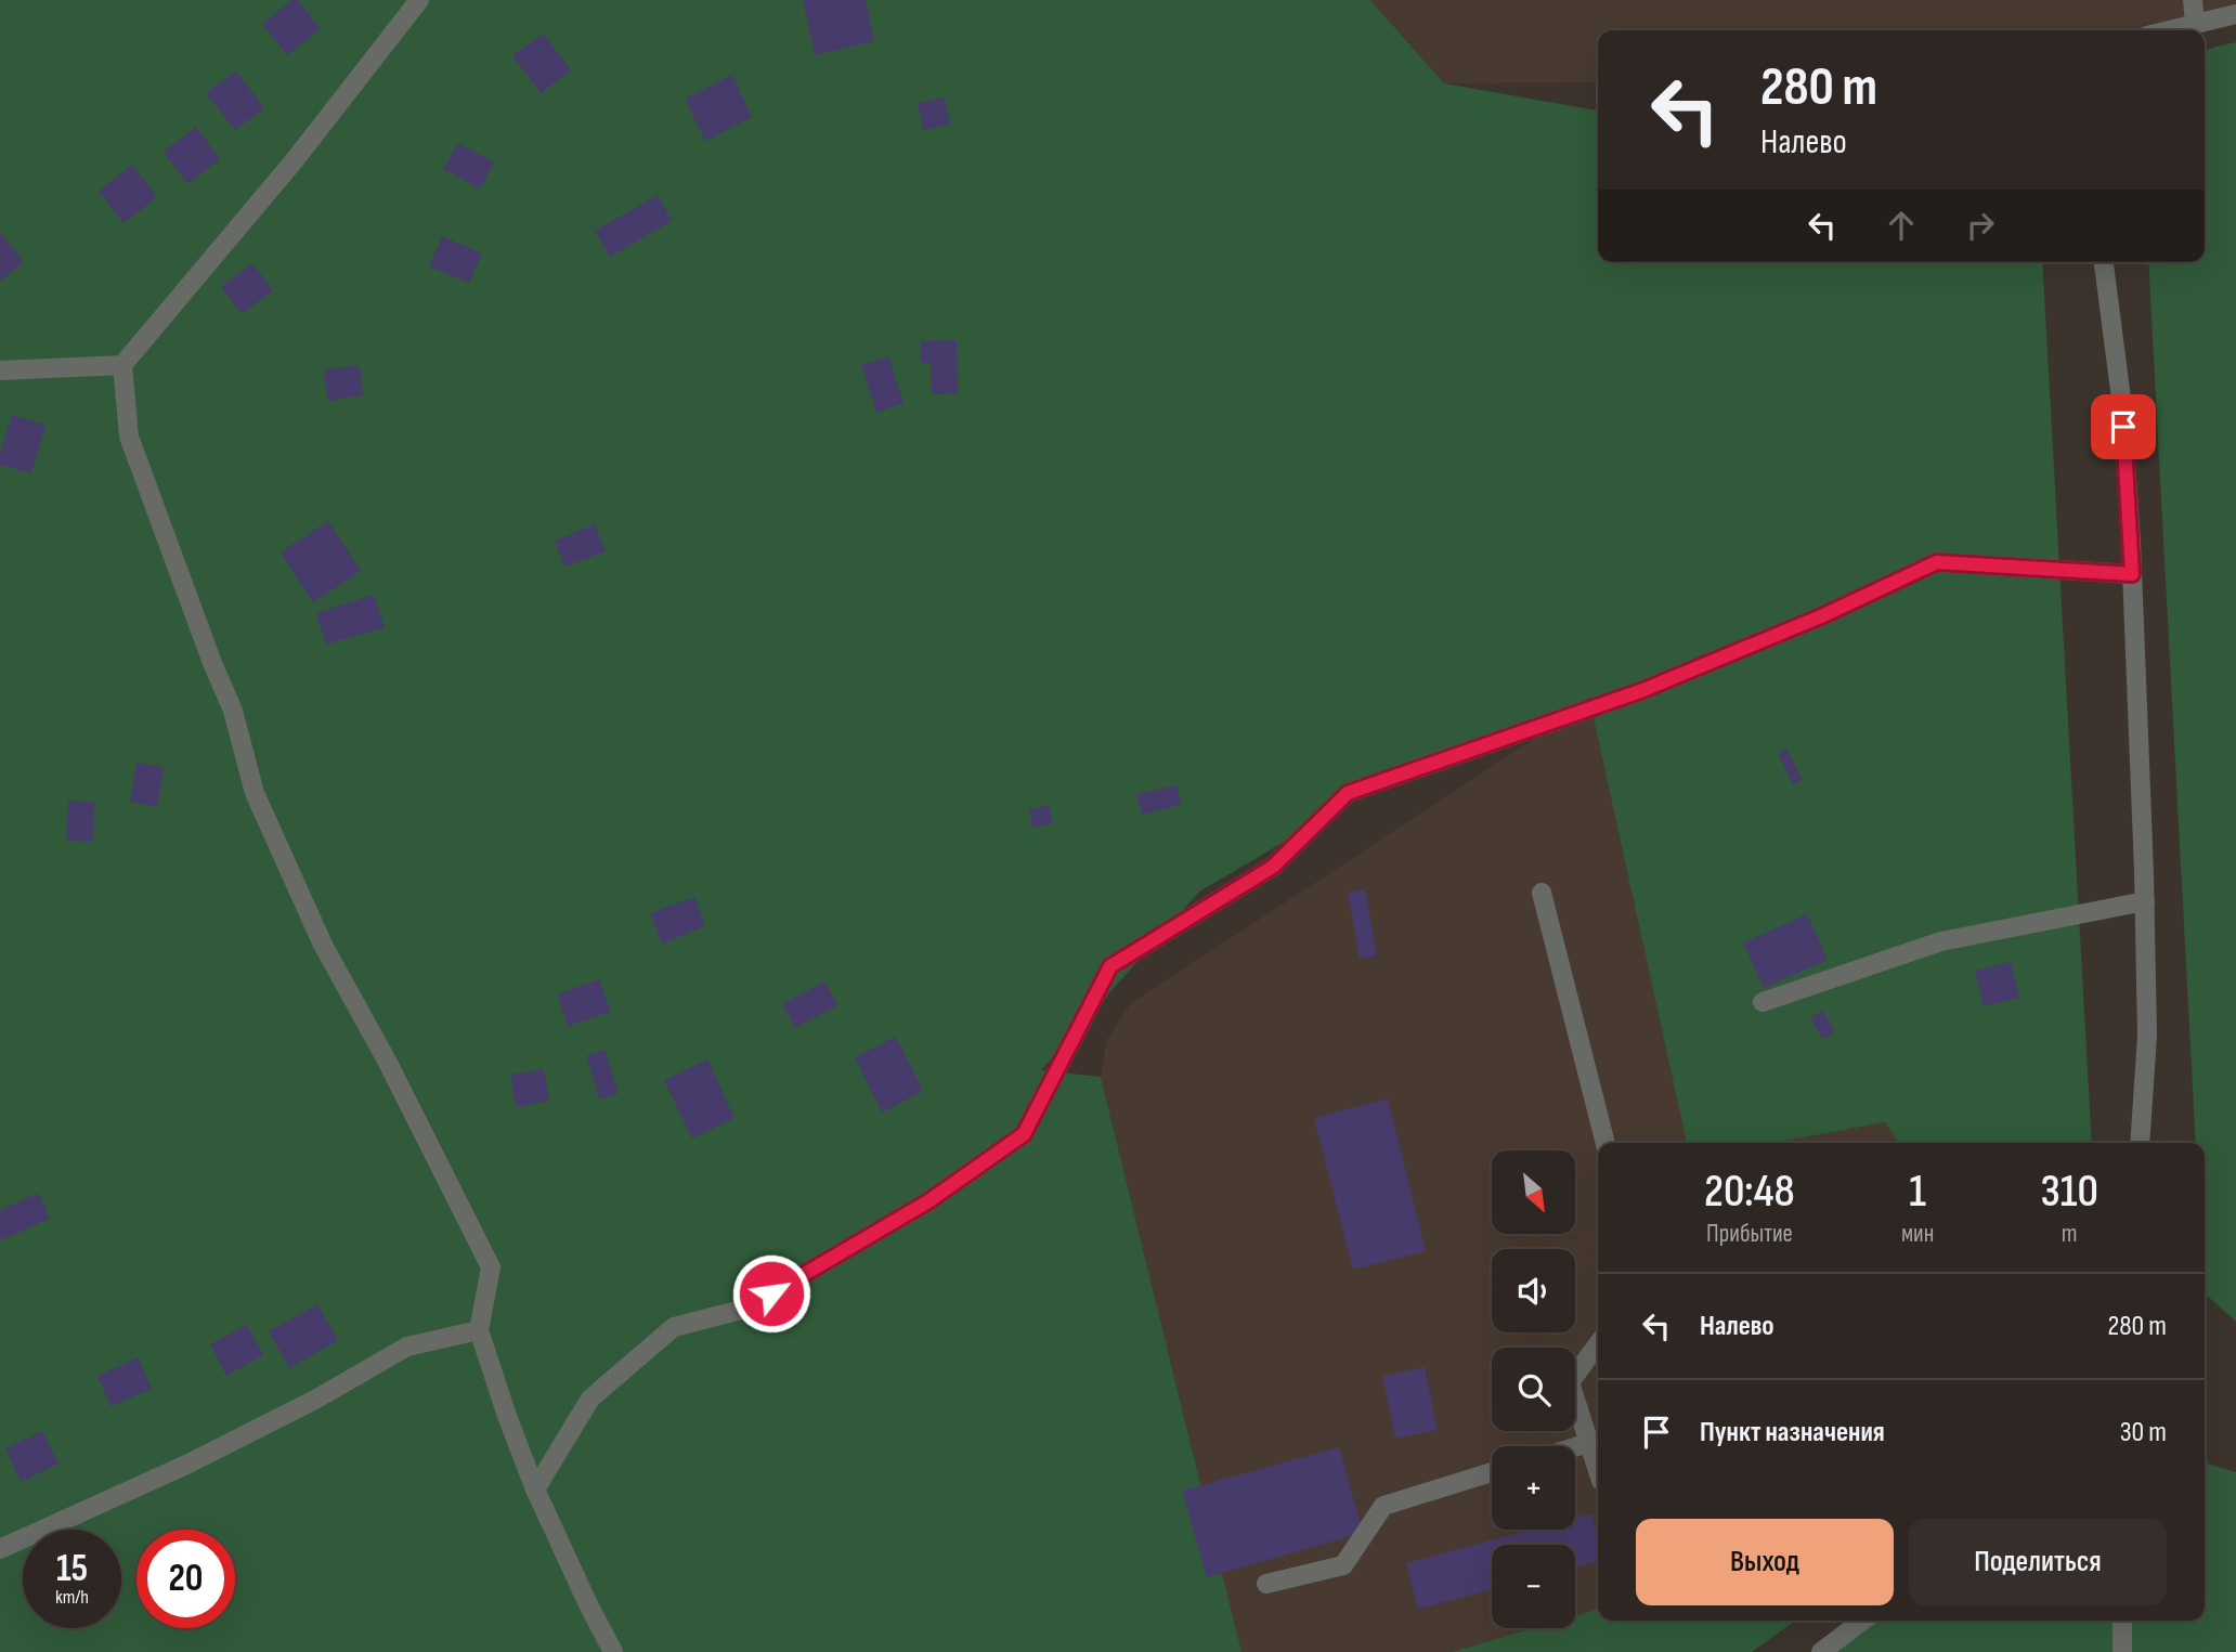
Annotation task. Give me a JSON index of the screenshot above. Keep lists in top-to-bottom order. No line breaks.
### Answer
{"north":"bottom right","page":{"turn":["280 m","Налево"],"eta":["20:48","Прибытие","1","мин","310","m"],"map_buttons":["+","−"],"list":[{"name":"Налево","value":"280 m"},{"name":"Пункт назначения","value":"30 m"}],"buttons":["Выход","Поделиться"],"speed":"15 km/h","limit":"20"}}
